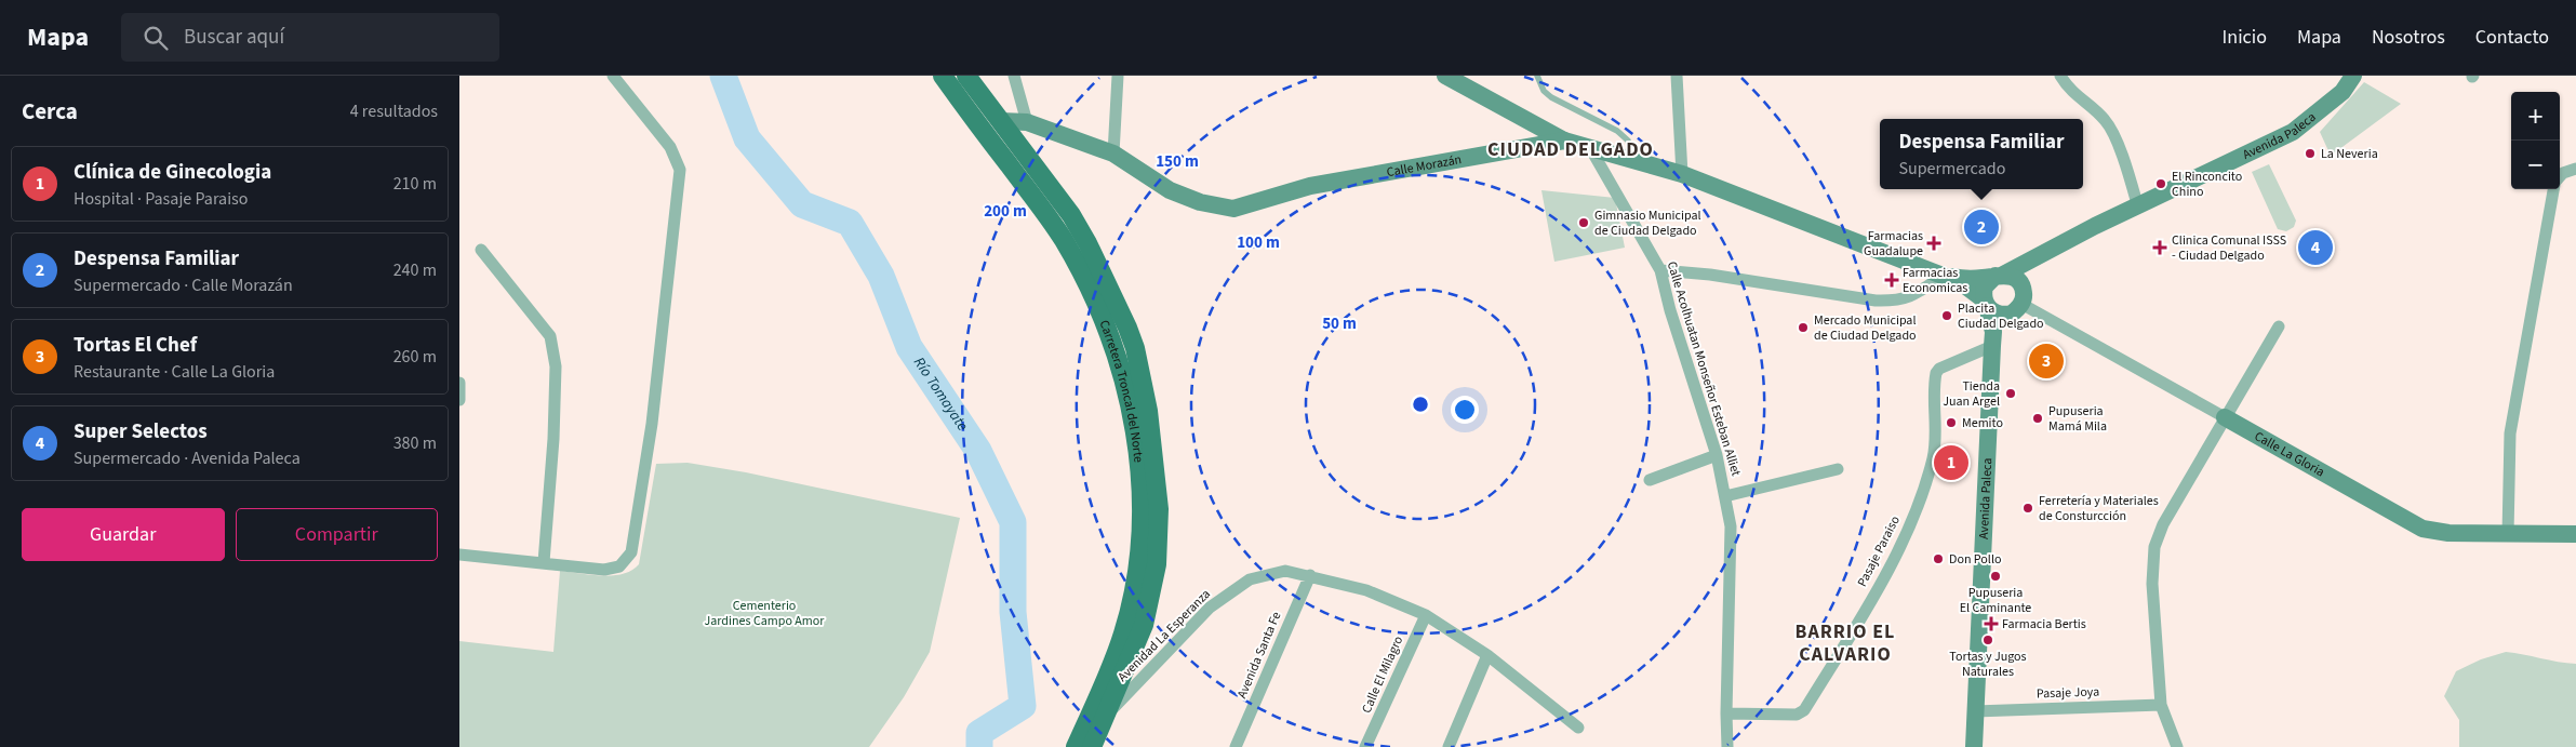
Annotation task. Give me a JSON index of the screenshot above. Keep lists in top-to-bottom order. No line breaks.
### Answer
{"streets":{"main road":["Avenida Paleca","Calle Morazán","Carretera Troncal del Norte","Calle La Gloria"],"street":["Calle Acolhuatan Monseñor Esteban Alliet","Pasaje Paraiso","Avenidad La Esperanza","Avenida Santa Fe","Calle El Milagro","Pasaje Joya"]},"crossings":[["Avenida Paleca","Calle Morazán"],["Avenida Paleca","Calle La Gloria"],["Avenida Paleca","Pasaje Paraiso"],["Avenida Paleca","Pasaje Joya"],["Calle Morazán","Calle Acolhuatan Monseñor Esteban Alliet"],["Calle Morazán","Carretera Troncal del Norte"],["Calle Morazán","Calle La Gloria"],["Calle Acolhuatan Monseñor Esteban Alliet","Pasaje Paraiso"],["Carretera Troncal del Norte","Avenidad La Esperanza"],["Avenidad La Esperanza","Avenida Santa Fe"],["Avenidad La Esperanza","Calle El Milagro"]],"districts":["CIUDAD DELGADO","BARRIO EL CALVARIO"],"water":["Río Tomayate"],"parks":["Cementerio Jardines Campo Amor"],"places":{"other":["La Neveria","El Rinconcito Chino","Gimnasio Municipal de Ciudad Delgado","Placita Ciudad Delgado","Mercado Municipal de Ciudad Delgado","Tienda Juan Argel","Pupuseria Mamá Mila","Memito","Ferretería y Materiales de Consturcción","Don Pollo","Pupuseria El Caminante","Tortas y Jugos Naturales"],"health":["Farmacias Guadalupe","Clinica Comunal ISSS - Ciudad Delgado","Farmacias Economicas","Farmacia Bertis"]},"page":{"header":"Mapa","search":"Buscar aquí","nav":["Inicio","Mapa","Nosotros","Contacto"],"heading":["Cerca","4 resultados"],"map_buttons":["+","−"],"popup":["Despensa Familiar","Supermercado"],"list":[{"mark":"1","name":"Clínica de Ginecologia","note":"Hospital · Pasaje Paraiso","value":"210 m"},{"mark":"2","name":"Despensa Familiar","note":"Supermercado · Calle Morazán","value":"240 m"},{"mark":"3","name":"Tortas El Chef","note":"Restaurante · Calle La Gloria","value":"260 m"},{"mark":"4","name":"Super Selectos","note":"Supermercado · Avenida Paleca","value":"380 m"}],"pins":["2","4","3","1"],"buttons":["Guardar","Compartir"]},"rings":["150 m","200 m","100 m","50 m"]}
